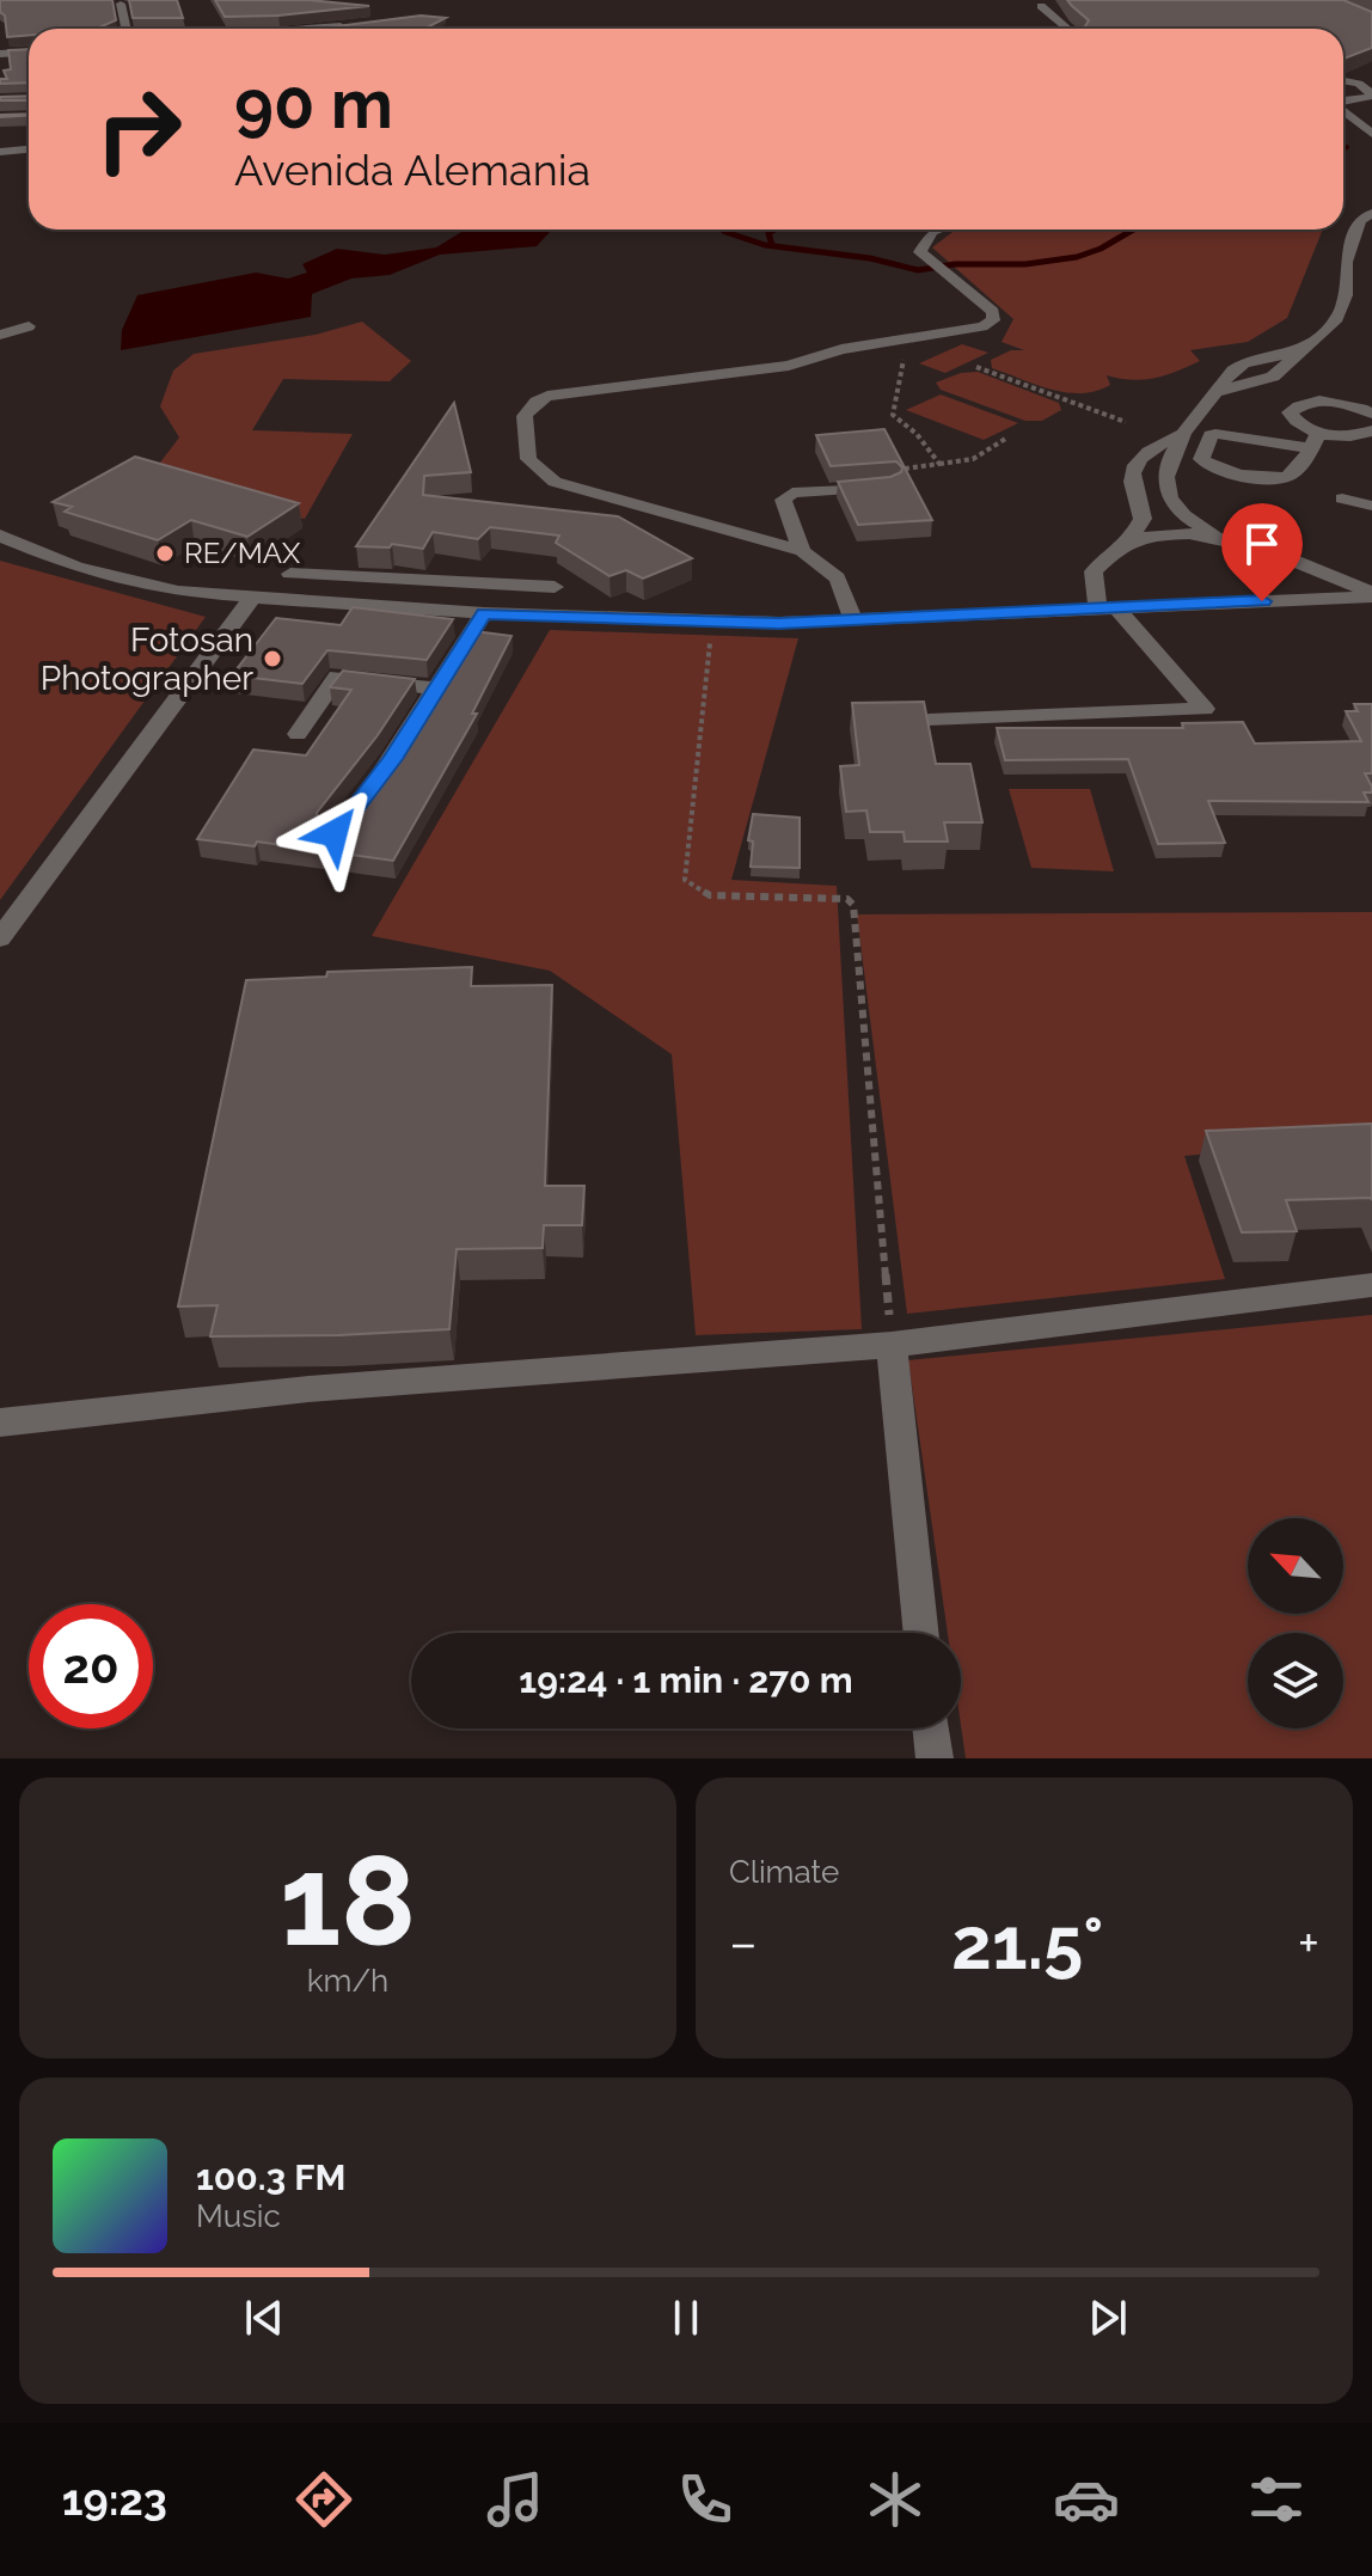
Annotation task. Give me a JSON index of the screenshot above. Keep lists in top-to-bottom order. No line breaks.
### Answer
{"places":["RE/MAX","Fotosan Photographer"],"north":"top left","page":{"turn":["90 m","Avenida Alemania"],"limit":"20","trip":"19:24 · 1 min · 270 m","tile":[["18","km/h"],"Climate"],"heat":["−","21.5°","+"],"song":["100.3 FM","Music"],"tabs":"19:23"}}
